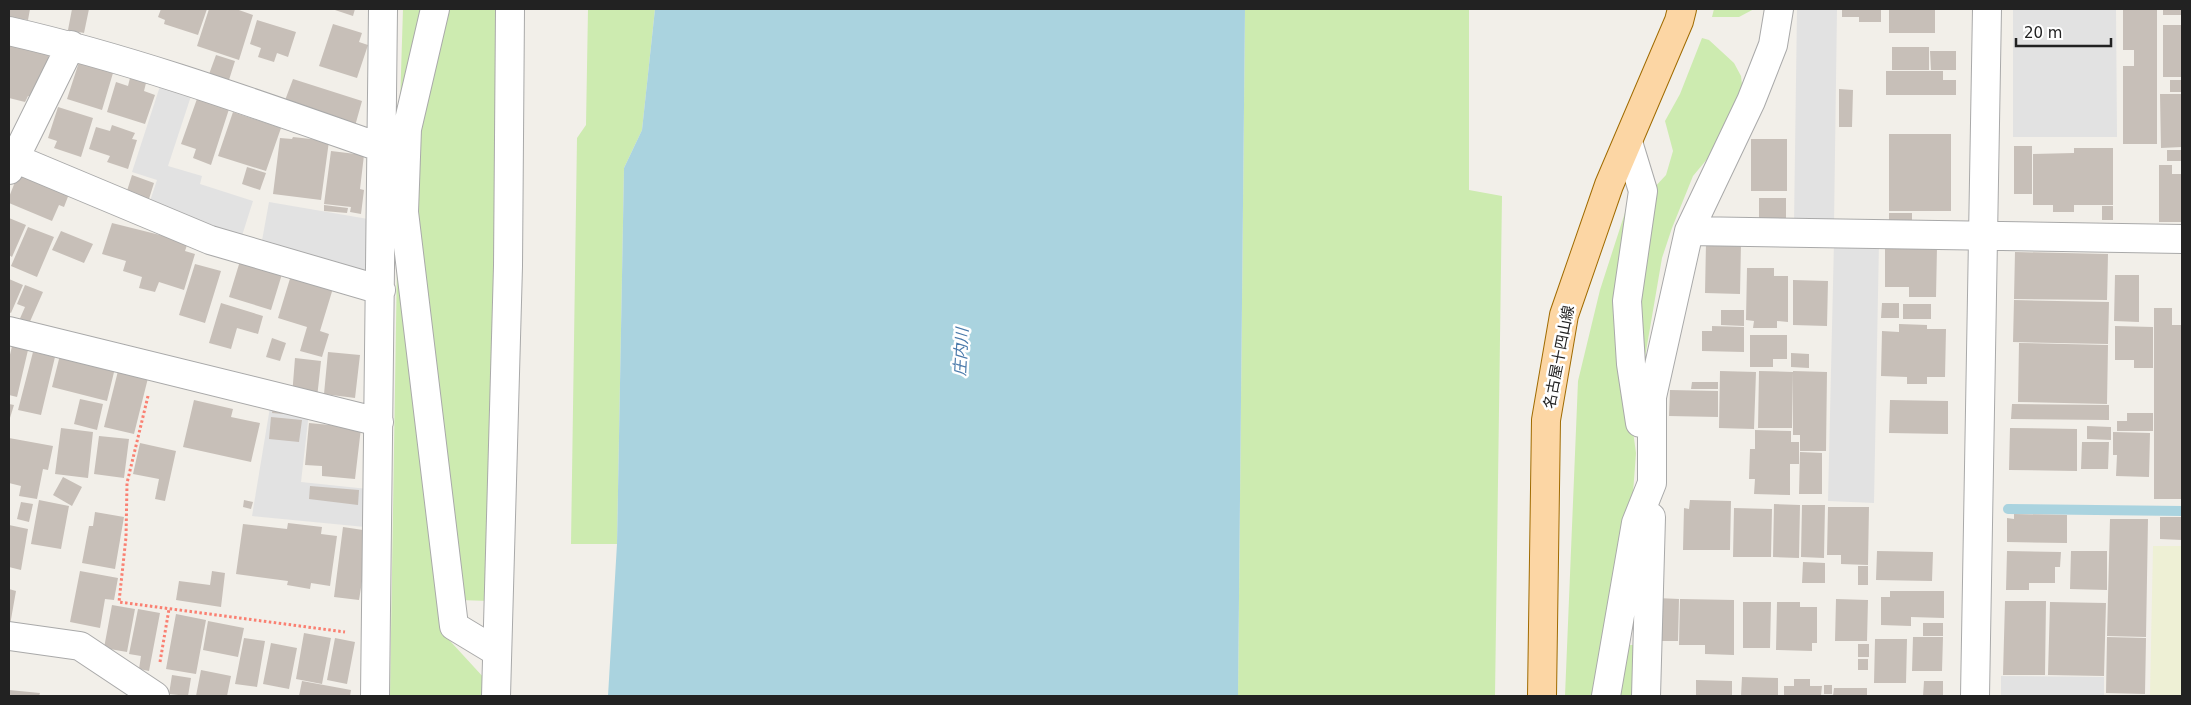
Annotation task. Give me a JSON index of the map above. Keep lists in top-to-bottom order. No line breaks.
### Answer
{"streets":{"main road":["名古屋十四山線"]},"water":["庄内川"],"scale_bar":"20 m"}
